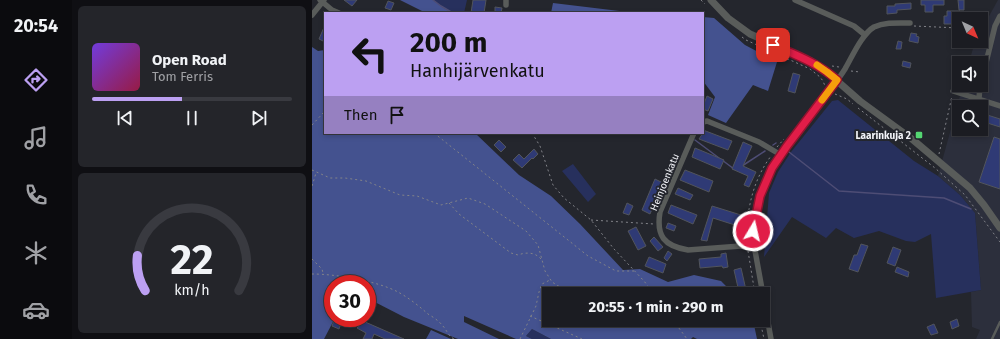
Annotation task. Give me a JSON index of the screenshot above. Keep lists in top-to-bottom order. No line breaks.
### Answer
{"streets":{"street":["Heinjoenkatu"]},"places":{"transit":["Laarinkuja 2"]},"north":"bottom right","page":{"tabs":"20:54","turn":["200 m","Hanhijärvenkatu"],"song":["Open Road","Tom Ferris"],"then":"Then","limit":"30","trip":"20:55 · 1 min · 290 m","gauge":["22","km/h"]}}
